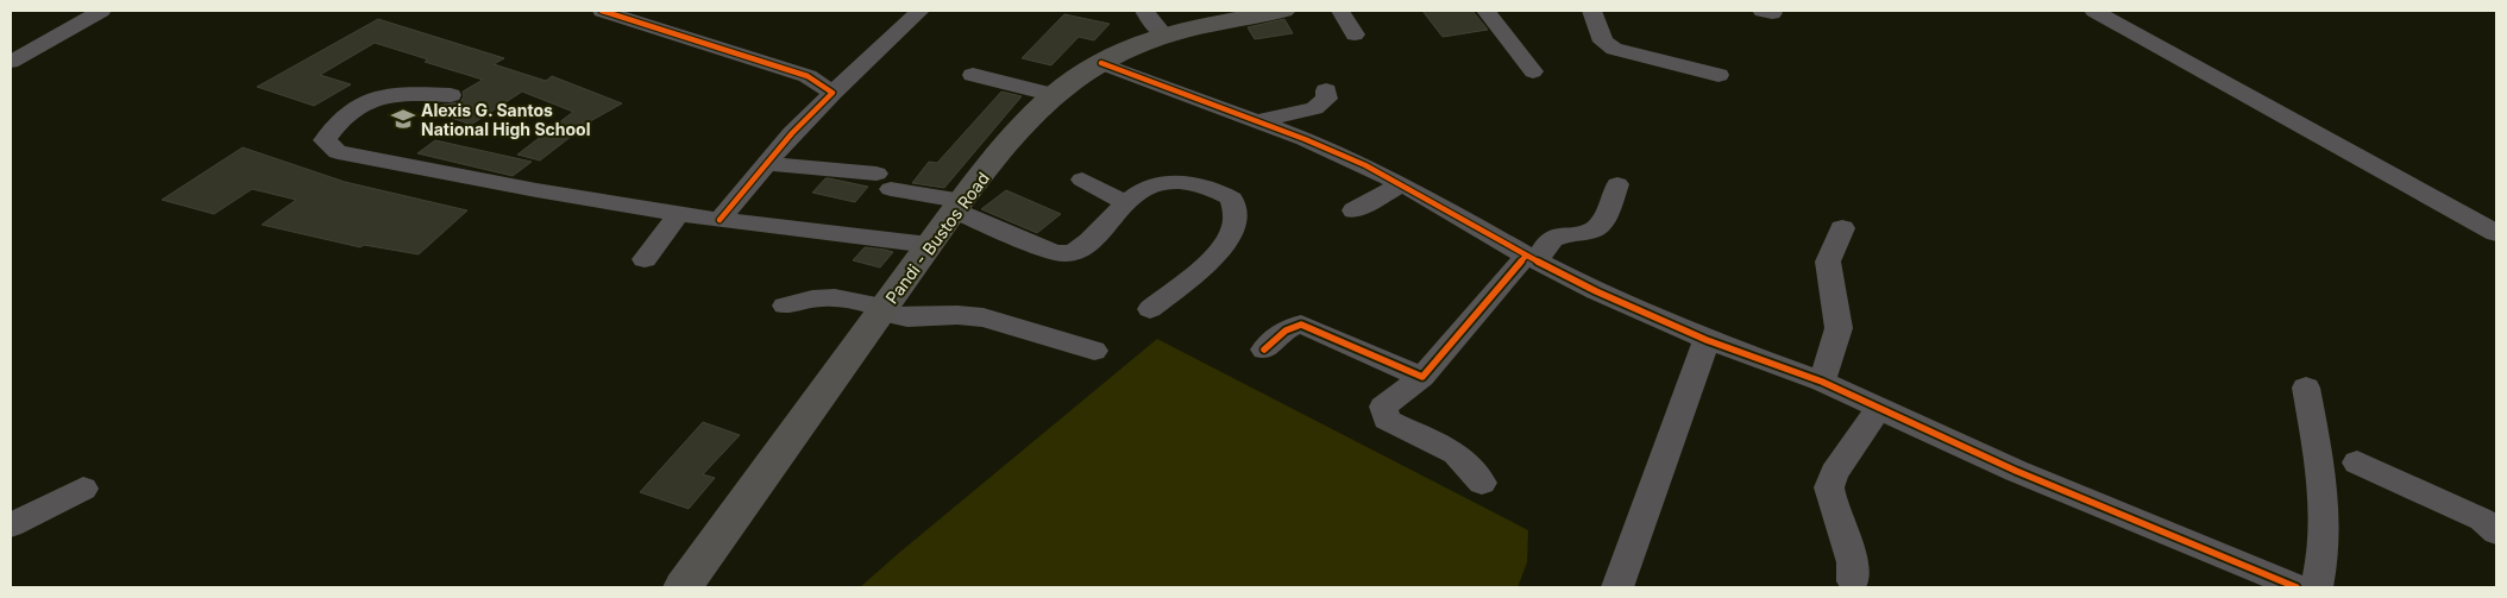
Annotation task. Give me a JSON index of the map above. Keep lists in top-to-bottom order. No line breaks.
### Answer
{"streets":{"main road":["Pandi - Bustos Road"]},"places":{"school or university":["Alexis G. Santos National High School"]}}
